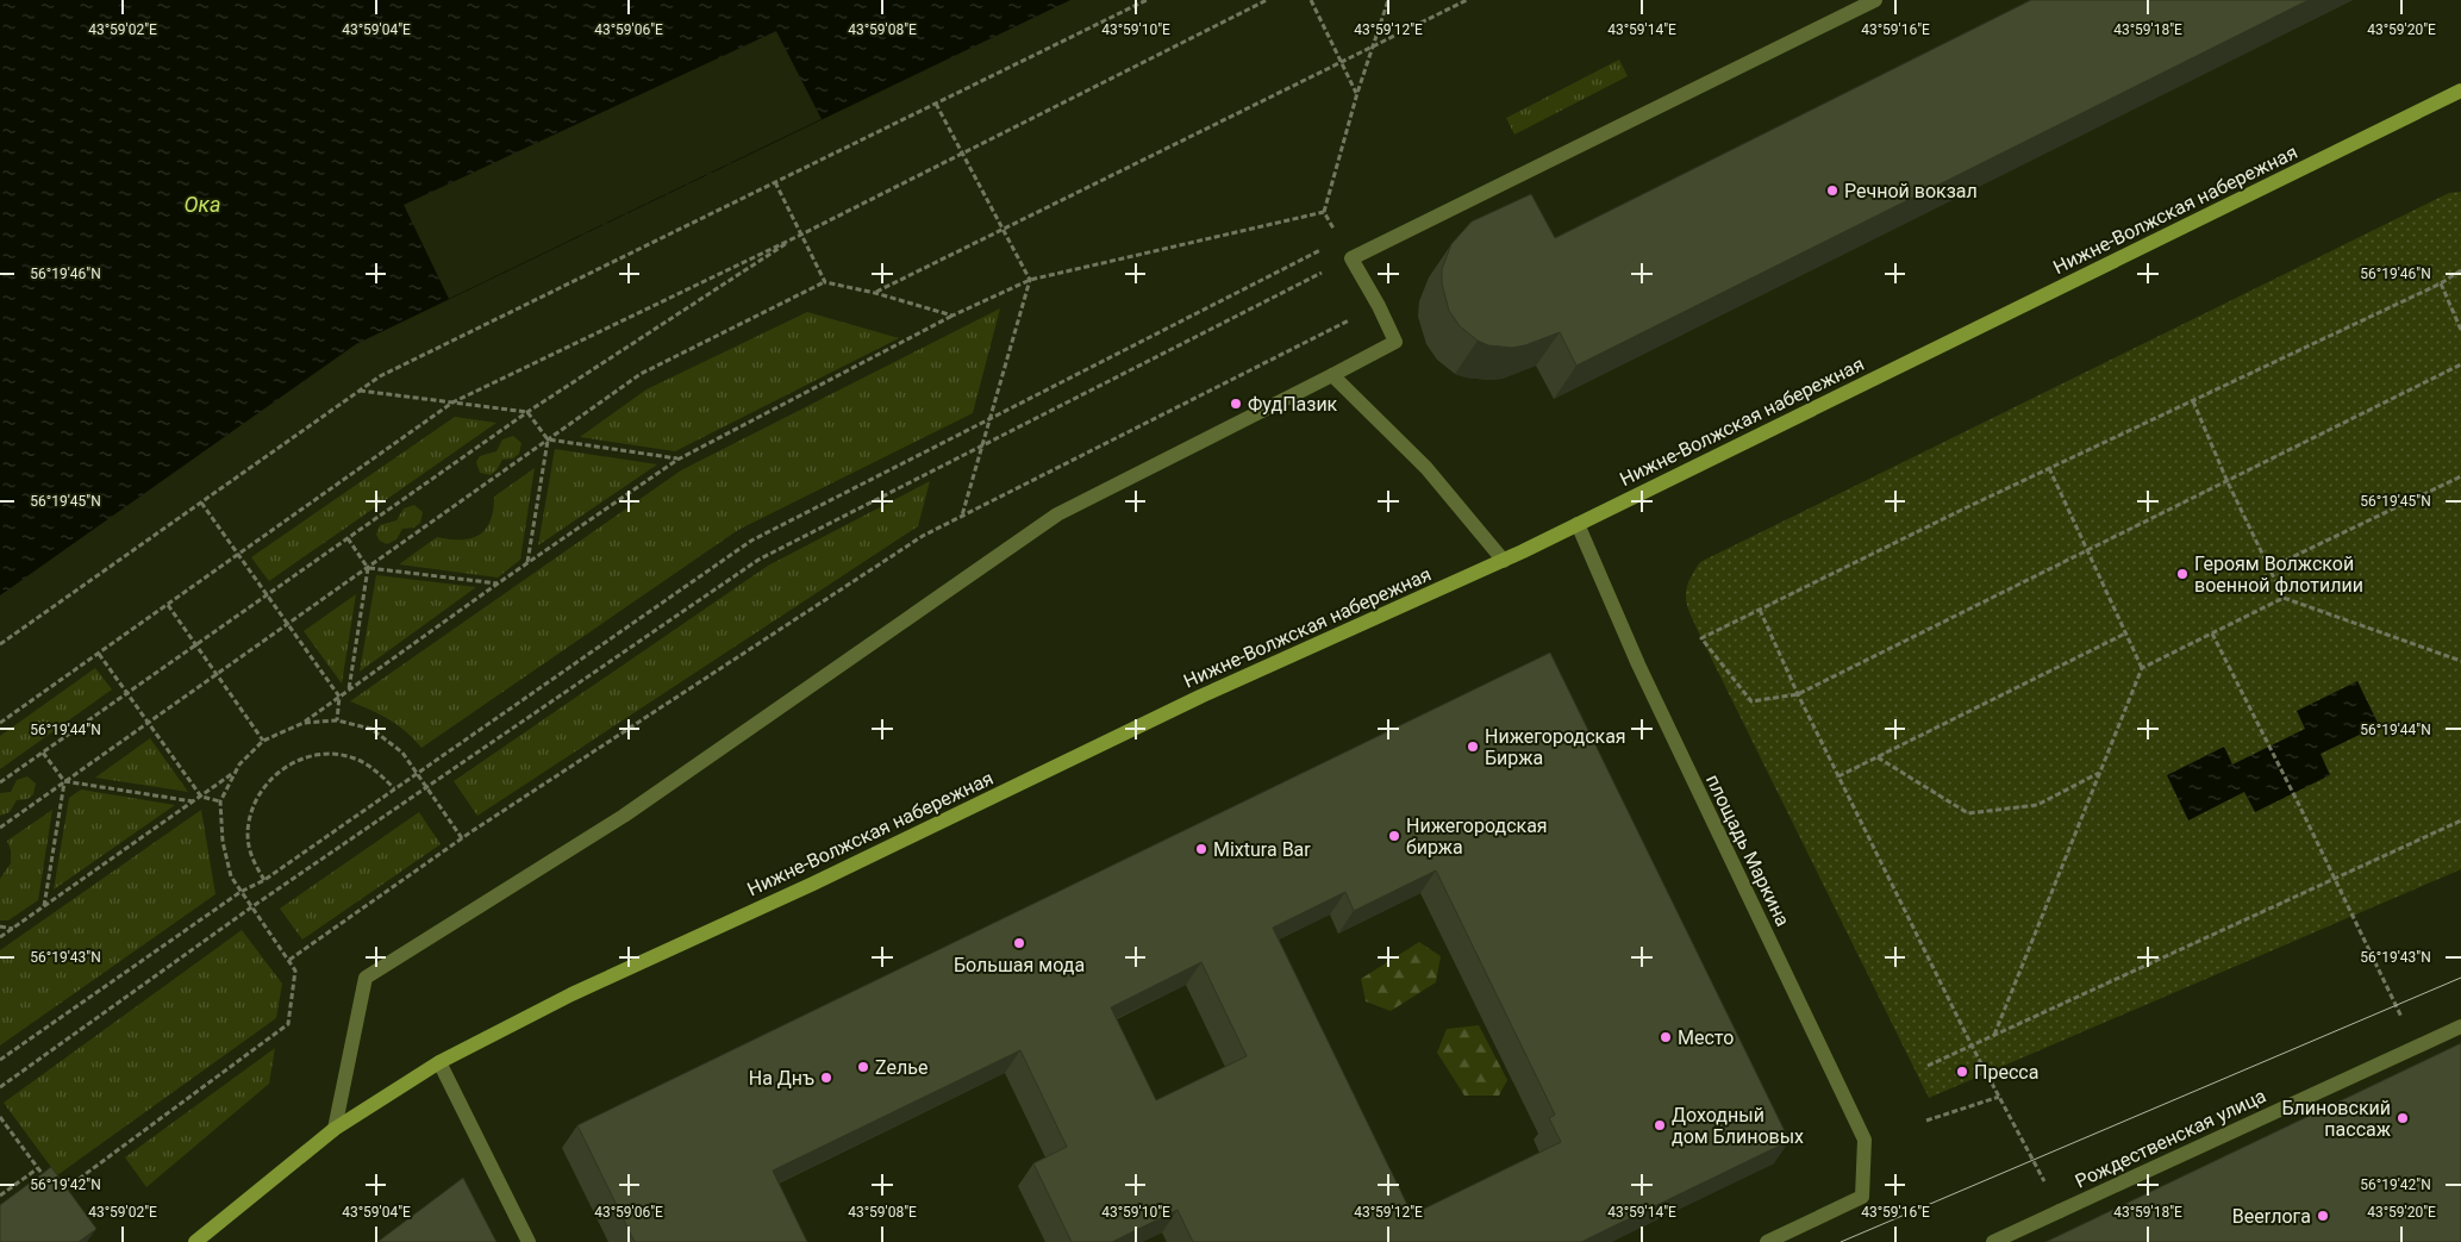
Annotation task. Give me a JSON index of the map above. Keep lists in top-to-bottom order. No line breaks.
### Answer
{"streets":{"main road":["Нижне-Волжская набережная"],"street":["площадь Маркина","Рождественская улица"]},"crossings":[["Нижне-Волжская набережная","площадь Маркина"]],"water":["Ока"],"places":["Речной вокзал","ФудПазик","Героям Волжской военной флотилии","Нижегородская Биржа","Нижегородская биржа","Mixtura Bar","Большая мода","Место","Zелье","Пресса","На Днъ","Блиновский пассаж","Доходный дом Блиновых","Beerлога"],"coordinates":["43°59'02\"E","43°59'04\"E","43°59'06\"E","43°59'08\"E","43°59'10\"E","43°59'12\"E","43°59'14\"E","43°59'16\"E","43°59'18\"E","43°59'20\"E","56°19'46\"N","56°19'45\"N","56°19'44\"N","56°19'43\"N","56°19'42\"N"]}
